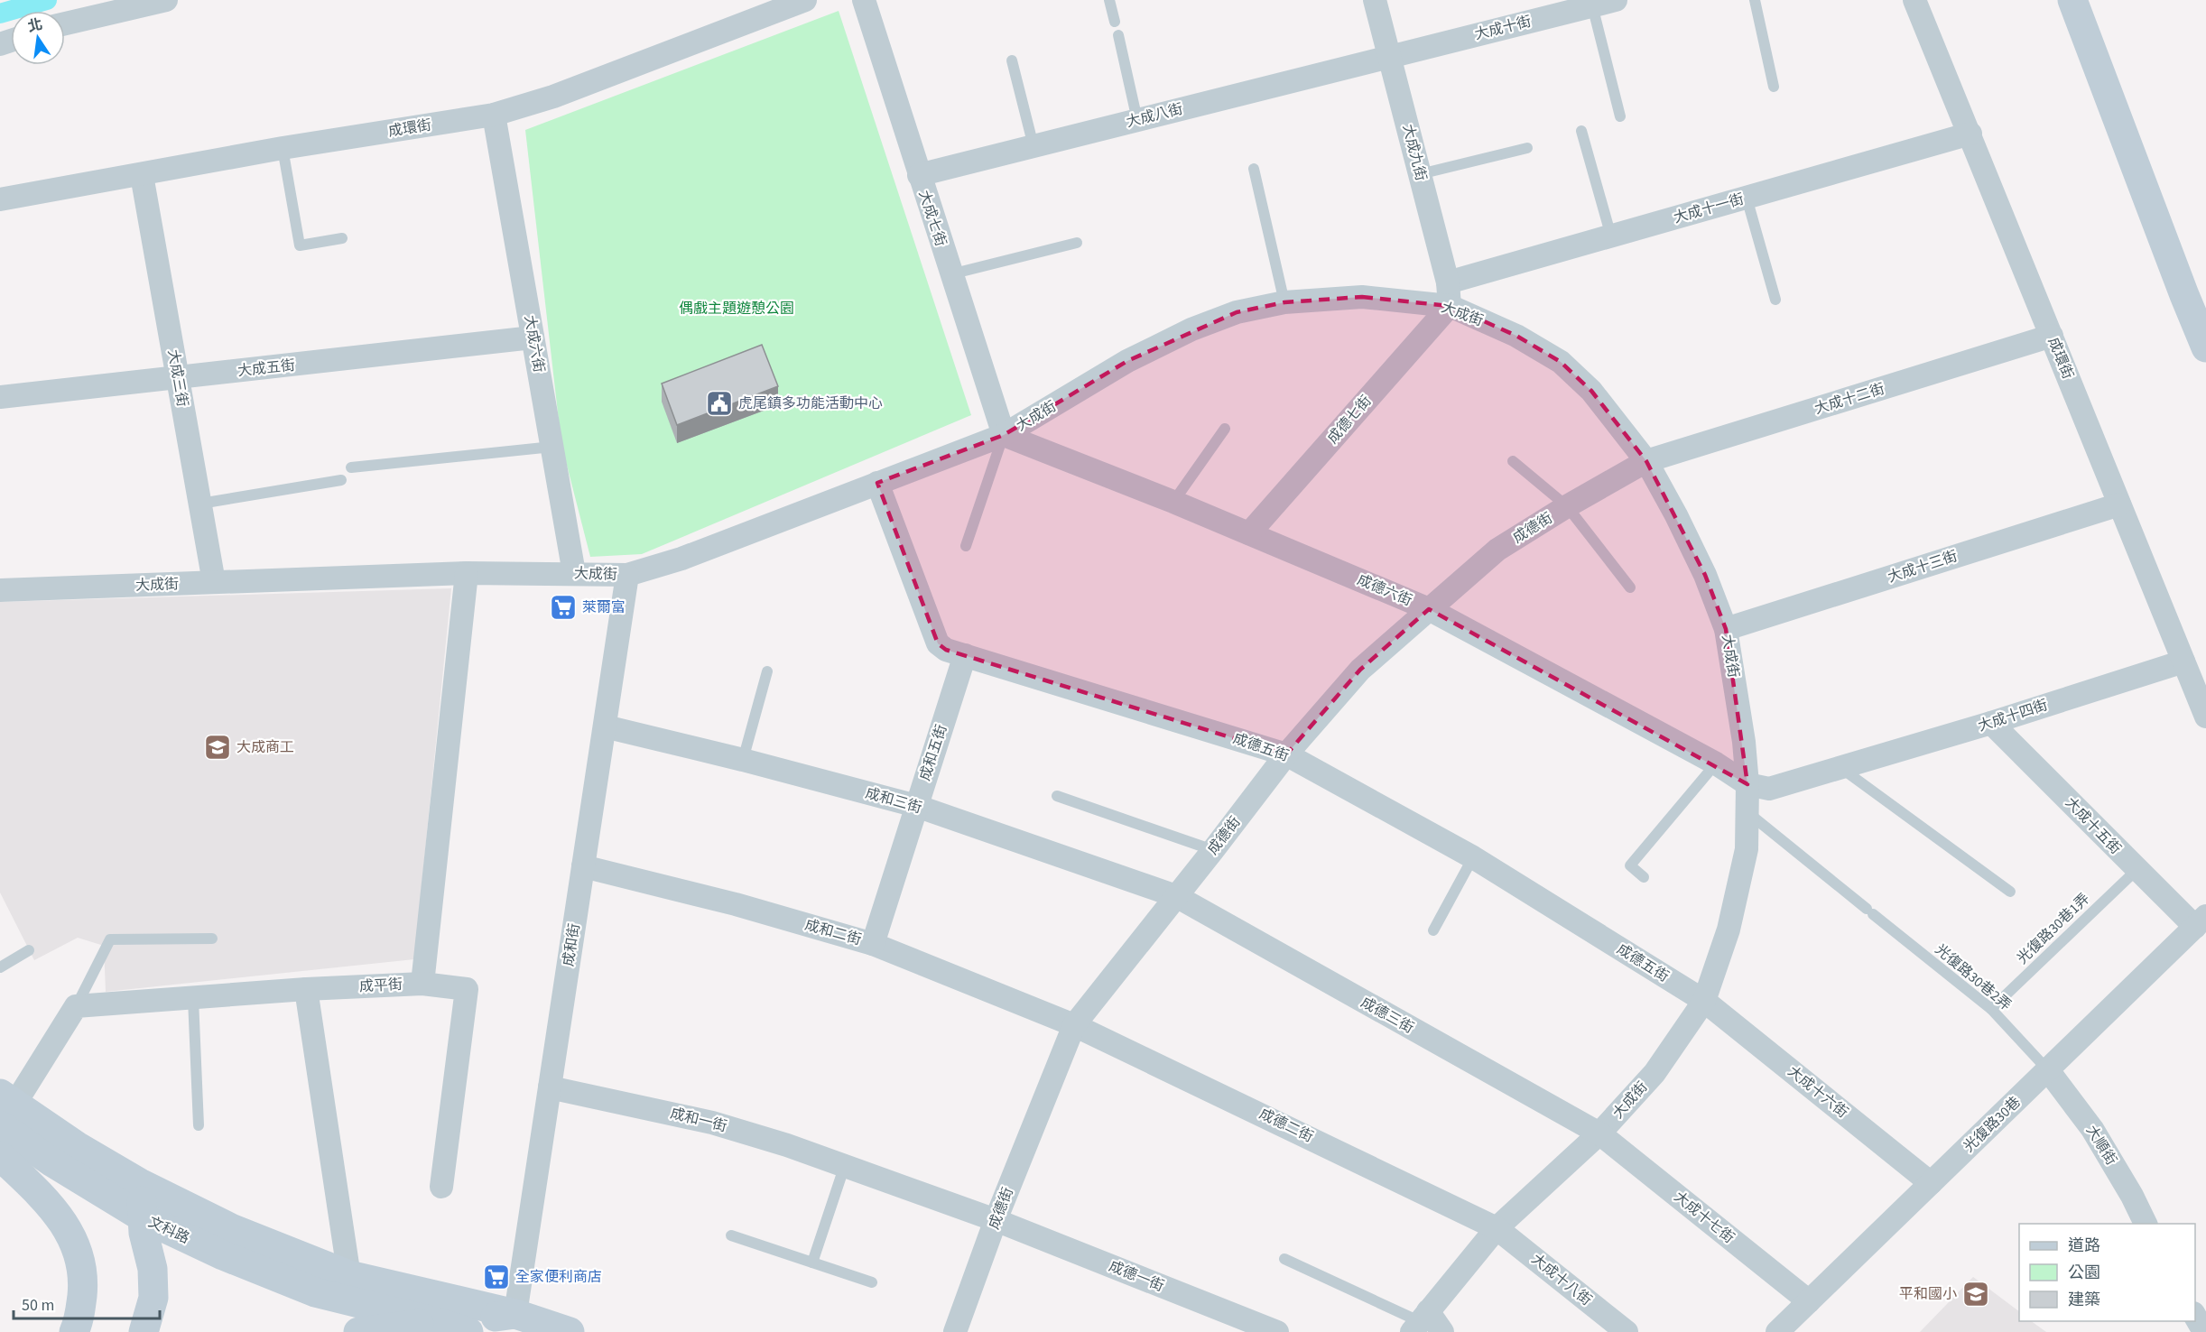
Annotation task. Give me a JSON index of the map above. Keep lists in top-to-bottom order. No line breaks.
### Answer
{"streets":{"main road":["文科路"],"street":["大成十街","大成八街","成環街","大成九街","大成十一街","大成七街","大成街","大成六街","大成五街","大成三街","大成十二街","成德七街","成德街","大成十三街","成德六街","大成十四街","成德五街","成和五街","成和三街","大成十五街","成和二街","成和街","成平街","成德三街","大成十六街","成和一街","光復路30巷","成德二街","大順街","大成十七街","成德一街","大成十八街"],"lane":["光復路30巷1弄","光復路30巷2弄"]},"crossings":[["大成十街","大成八街"],["大成十街","大成九街"],["大成八街","大成九街"],["大成八街","大成七街"],["成環街","大成十一街"],["成環街","大成六街"],["成環街","大成三街"],["成環街","大成十二街"],["成環街","大成十三街"],["成環街","大成十四街"],["大成九街","大成十一街"],["大成九街","大成街"],["大成九街","成德七街"],["大成七街","大成街"],["大成七街","成德六街"],["大成街","大成六街"],["大成街","大成三街"],["大成街","大成十二街"],["大成街","成德七街"],["大成街","成德街"],["大成街","大成十三街"],["大成街","成德六街"],["大成街","大成十四街"],["大成街","成德五街"],["大成街","成和街"],["大成街","光復路30巷2弄"],["大成街","成平街"],["大成街","成德三街"],["大成街","大成十六街"],["大成街","成德二街"],["大成街","大成十七街"],["大成街","大成十八街"],["大成六街","大成五街"],["大成五街","大成三街"],["大成十二街","成德街"],["成德七街","成德六街"],["成德街","成德六街"],["成德街","成德五街"],["成德街","成和三街"],["成德街","成和二街"],["成德街","成德三街"],["成德街","成和一街"],["成德街","成德二街"],["成德街","成德一街"],["成德六街","大成十四街"],["大成十四街","大成十五街"],["成德五街","成和五街"],["成德五街","大成十六街"],["成和五街","成和三街"],["成和五街","成和二街"],["成和三街","成和街"],["成和三街","成德三街"],["大成十五街","光復路30巷1弄"],["大成十五街","光復路30巷"],["光復路30巷1弄","光復路30巷2弄"],["成和二街","成和街"],["成和二街","成德二街"],["成和街","成和一街"],["成和街","文科路"],["光復路30巷2弄","光復路30巷"],["光復路30巷2弄","大順街"],["成德三街","大成十七街"],["大成十六街","光復路30巷"],["成和一街","成德一街"],["光復路30巷","大順街"],["光復路30巷","大成十七街"],["成德二街","大成十八街"]],"parks":["偶戲主題遊憩公園"],"places":{"public building":["虎尾鎮多功能活動中心"],"supermarket":["萊爾富","全家便利商店"],"school or university":["大成商工","平和國小"]},"legend":["道路","公園","建築"],"scale_bar":"50 m","north":"top"}
